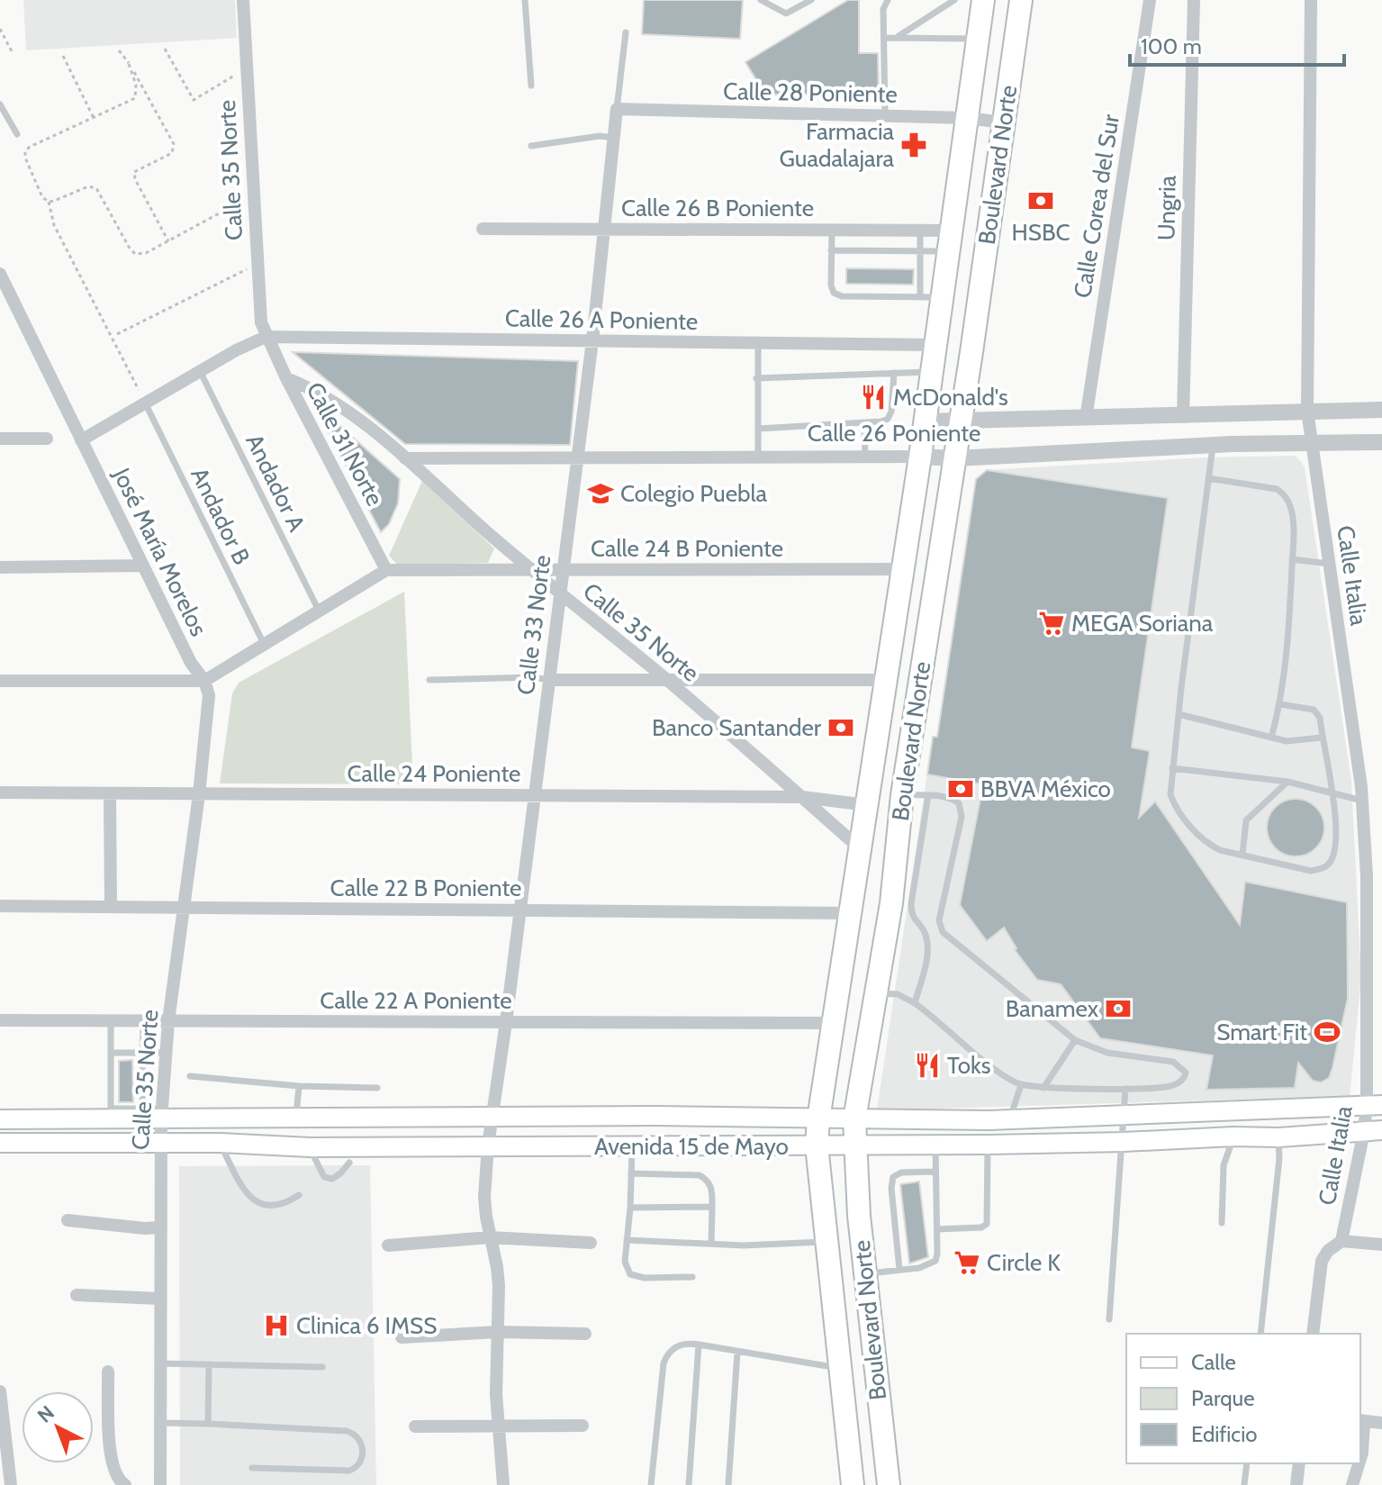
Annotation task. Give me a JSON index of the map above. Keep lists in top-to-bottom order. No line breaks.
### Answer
{"streets":{"main road":["Boulevard Norte","Avenida 15 de Mayo"],"street":["Calle 28 Poniente","Calle 35 Norte","Calle Corea del Sur","Calle 26 B Poniente","Ungria","Calle 26 A Poniente","Calle 26 Poniente","Calle 31 Norte","Calle 24 B Poniente","José María Morelos","Calle Italia","Calle 33 Norte","Calle 24 Poniente","Calle 22 B Poniente","Calle 22 A Poniente"],"lane":["Andador A","Andador B"]},"crossings":[["Calle 28 Poniente","Boulevard Norte"],["Calle 28 Poniente","Calle 33 Norte"],["Boulevard Norte","Calle 35 Norte"],["Boulevard Norte","Calle 26 B Poniente"],["Boulevard Norte","Calle 26 A Poniente"],["Boulevard Norte","Calle 26 Poniente"],["Boulevard Norte","Calle 24 B Poniente"],["Boulevard Norte","Calle 24 Poniente"],["Boulevard Norte","Calle 22 B Poniente"],["Boulevard Norte","Calle 22 A Poniente"],["Boulevard Norte","Avenida 15 de Mayo"],["Calle 35 Norte","Calle 26 A Poniente"],["Calle 35 Norte","Calle 26 Poniente"],["Calle 35 Norte","Calle 31 Norte"],["Calle 35 Norte","Calle 24 B Poniente"],["Calle 35 Norte","José María Morelos"],["Calle 35 Norte","Calle 33 Norte"],["Calle 35 Norte","Calle 24 Poniente"],["Calle 35 Norte","Calle 22 B Poniente"],["Calle 35 Norte","Calle 22 A Poniente"],["Calle 35 Norte","Avenida 15 de Mayo"],["Calle Corea del Sur","Calle 26 Poniente"],["Calle 26 B Poniente","Calle 33 Norte"],["Ungria","Calle 26 Poniente"],["Calle 26 A Poniente","Calle 31 Norte"],["Calle 26 A Poniente","Calle 33 Norte"],["Calle 26 Poniente","Calle Italia"],["Calle 26 Poniente","Calle 33 Norte"],["Calle 31 Norte","Calle 24 B Poniente"],["Calle 24 B Poniente","Calle 33 Norte"],["Calle Italia","Avenida 15 de Mayo"],["Calle 33 Norte","Calle 24 Poniente"],["Calle 33 Norte","Calle 22 B Poniente"],["Calle 33 Norte","Calle 22 A Poniente"],["Calle 33 Norte","Avenida 15 de Mayo"]],"places":{"pharmacy":["Farmacia Guadalajara"],"bank":["HSBC","Banco Santander","BBVA México","Banamex"],"restaurant":["McDonald's","Toks"],"school or university":["Colegio Puebla"],"supermarket":["MEGA Soriana","Circle K"],"sports":["Smart Fit"],"hospital":["Clinica 6 IMSS"]},"legend":["Calle","Parque","Edificio"],"scale_bar":"100 m","north":"top left"}
